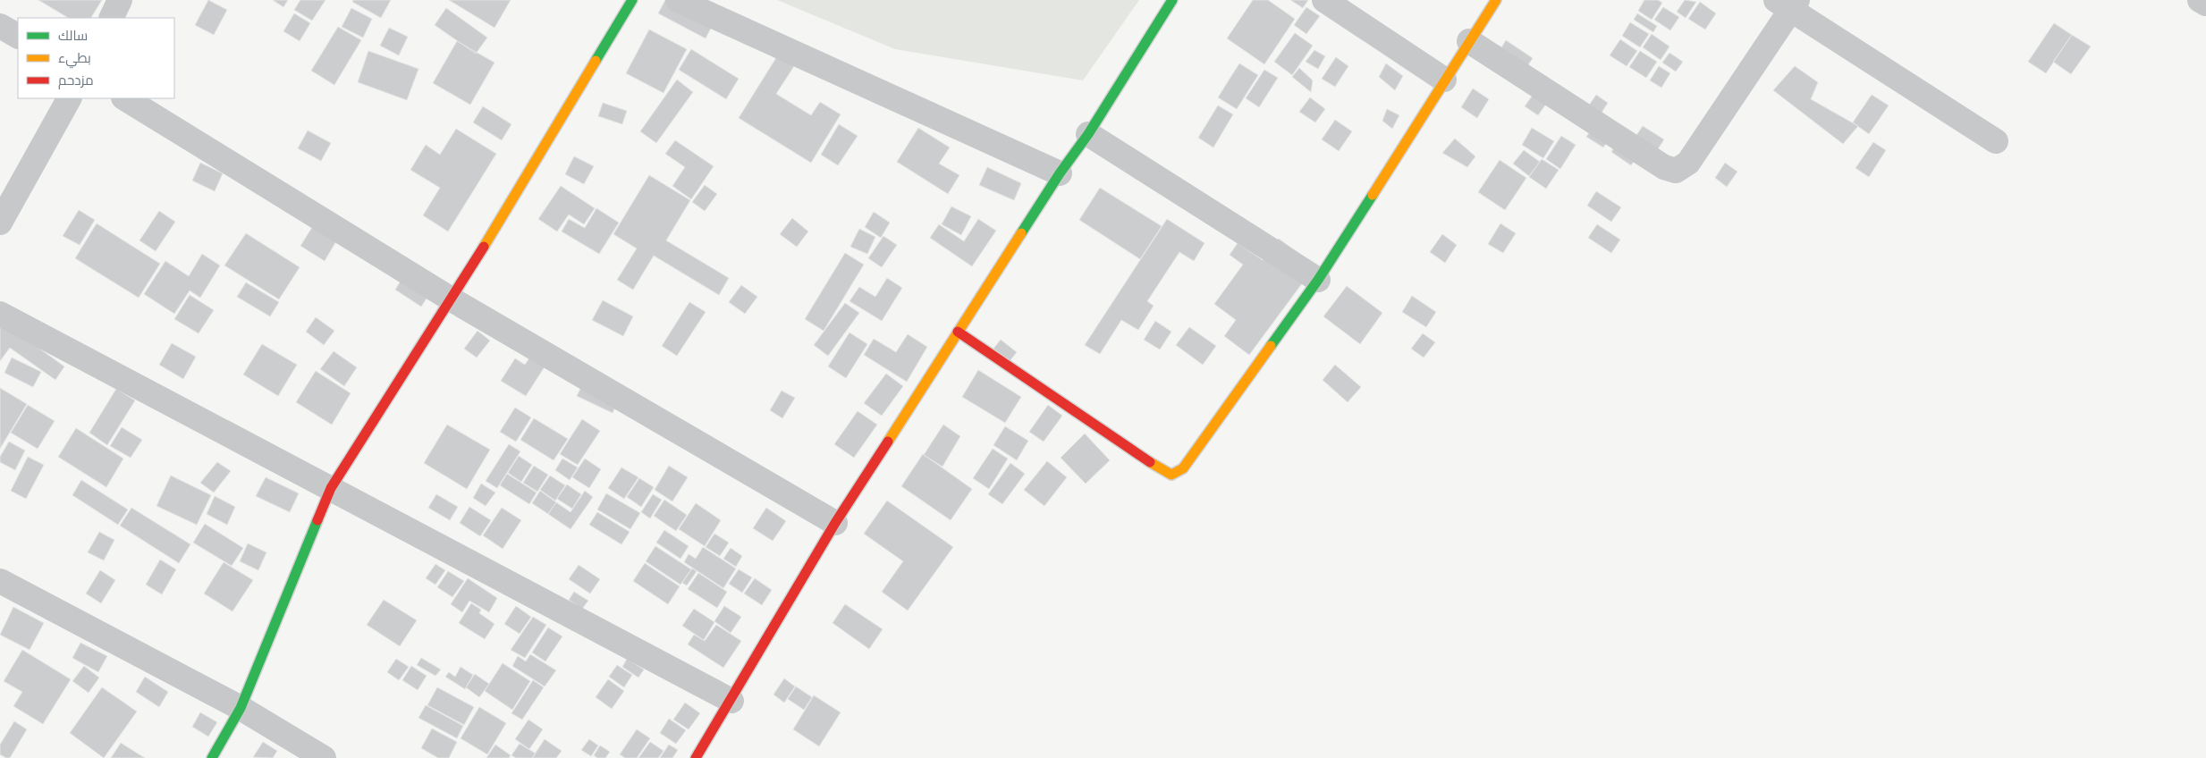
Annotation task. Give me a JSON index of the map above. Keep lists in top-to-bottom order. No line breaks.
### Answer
{"legend":["سالك","بطيء","مزدحم"]}
